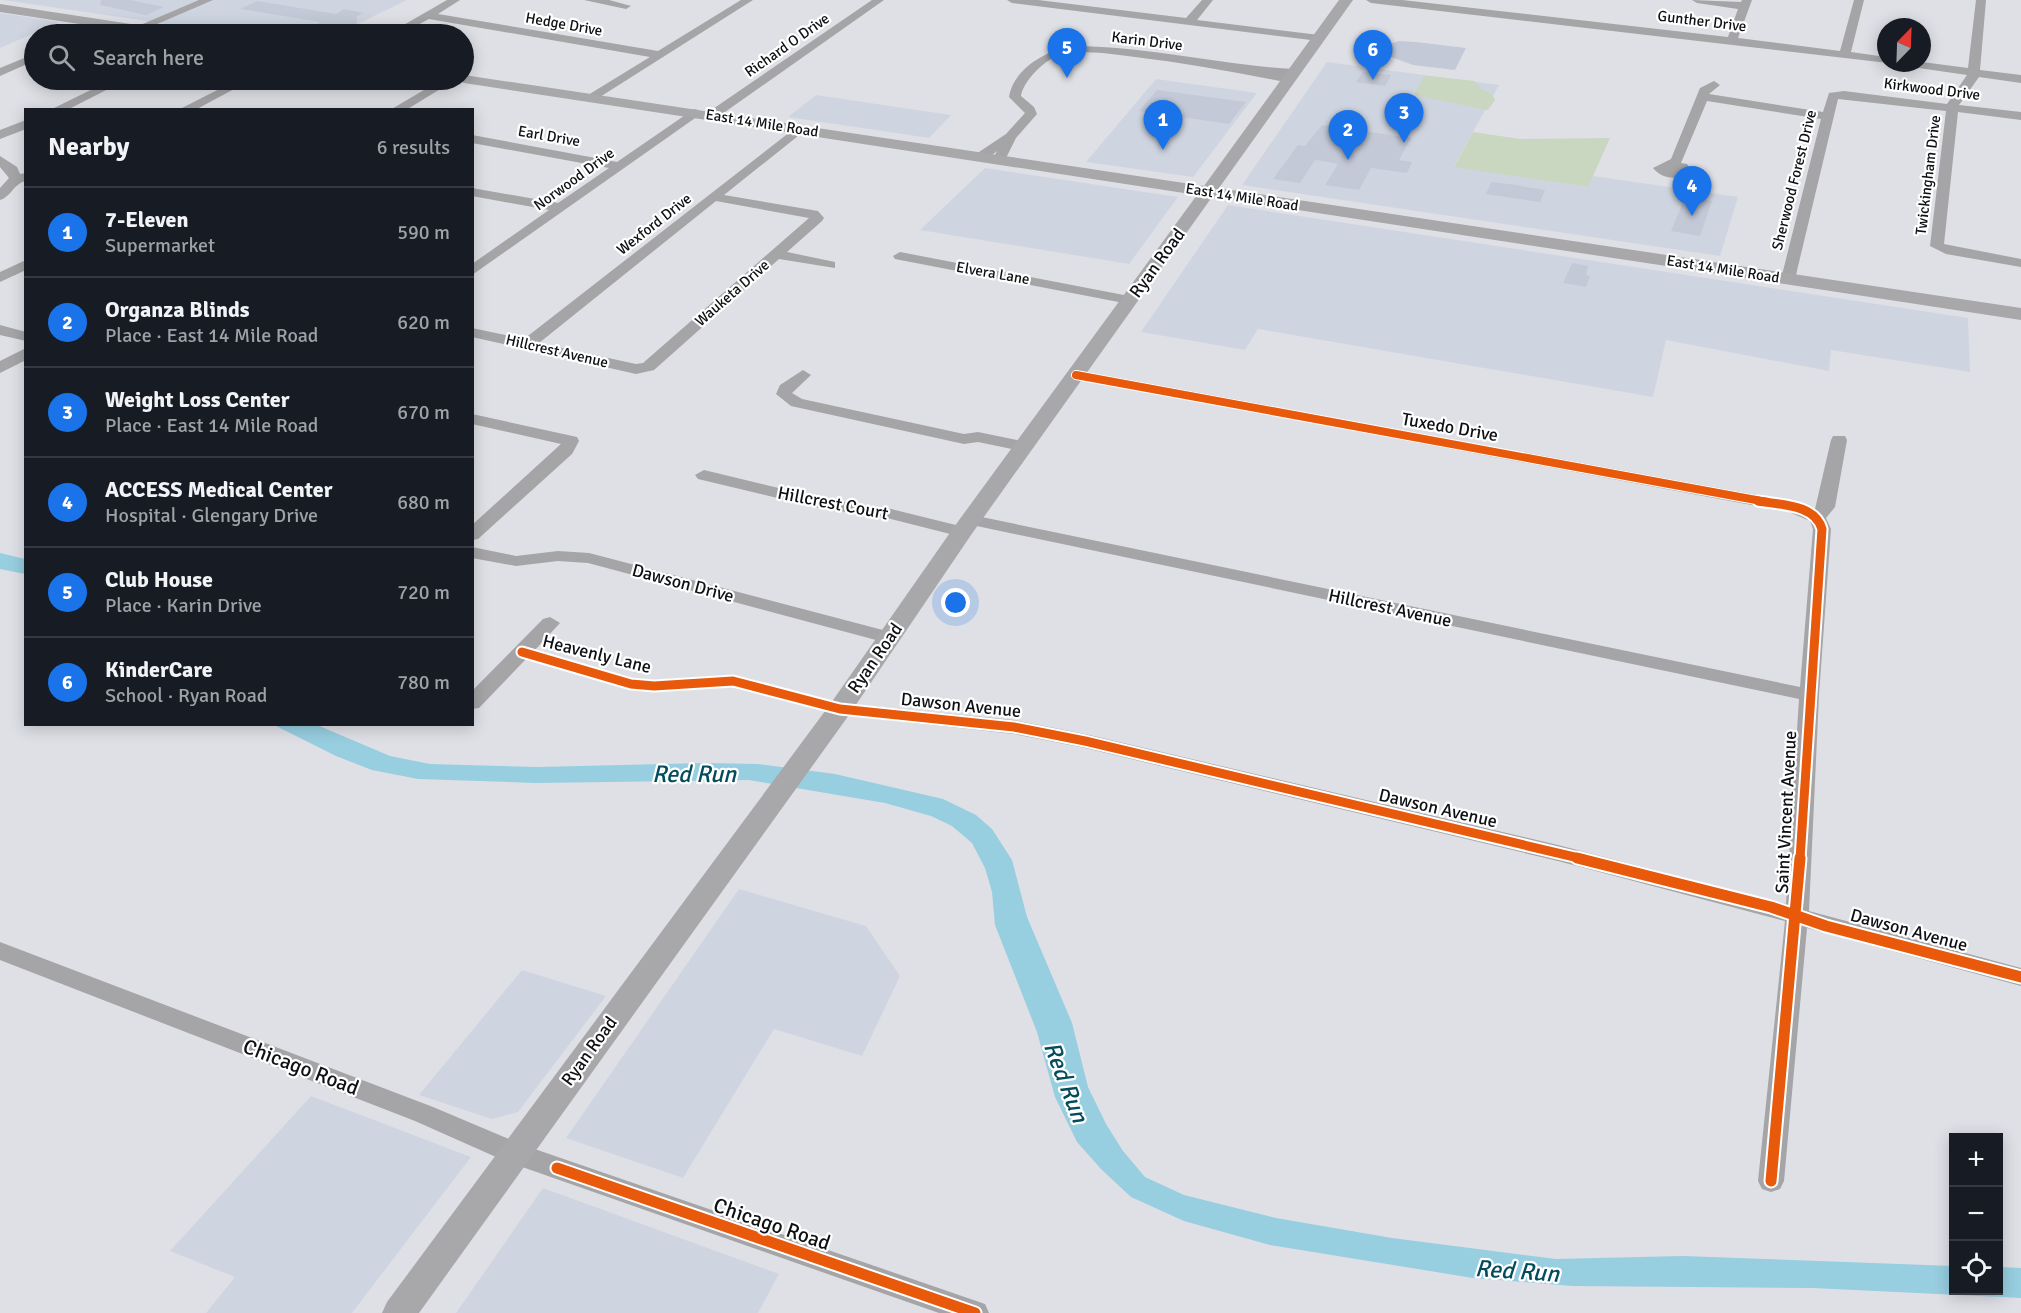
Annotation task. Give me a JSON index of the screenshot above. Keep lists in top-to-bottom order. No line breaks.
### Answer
{"streets":{"main road":["East 14 Mile Road","Ryan Road"],"street":["Gunther Drive","Hedge Drive","Karin Drive","Richard O Drive","Kirkwood Drive","Earl Drive","Twickingham Drive","Norwood Drive","Sherwood Forest Drive","Wexford Drive","Elvera Lane","Wauketa Drive","Hillcrest Avenue","Tuxedo Drive","Hillcrest Court","Dawson Drive","Heavenly Lane","Dawson Avenue","Saint Vincent Avenue","Chicago Road"]},"crossings":[["Karin Drive","East 14 Mile Road"],["Karin Drive","Ryan Road"],["Richard O Drive","East 14 Mile Road"],["Kirkwood Drive","Twickingham Drive"],["Kirkwood Drive","Sherwood Forest Drive"],["East 14 Mile Road","Norwood Drive"],["East 14 Mile Road","Sherwood Forest Drive"],["East 14 Mile Road","Wexford Drive"],["East 14 Mile Road","Ryan Road"],["Earl Drive","Norwood Drive"],["Wexford Drive","Wauketa Drive"],["Wexford Drive","Hillcrest Avenue"],["Ryan Road","Elvera Lane"],["Ryan Road","Hillcrest Avenue"],["Ryan Road","Tuxedo Drive"],["Ryan Road","Hillcrest Court"],["Ryan Road","Dawson Drive"],["Ryan Road","Heavenly Lane"],["Ryan Road","Dawson Avenue"],["Ryan Road","Chicago Road"],["Wauketa Drive","Hillcrest Avenue"],["Hillcrest Avenue","Hillcrest Court"],["Hillcrest Avenue","Saint Vincent Avenue"],["Tuxedo Drive","Saint Vincent Avenue"],["Heavenly Lane","Dawson Avenue"],["Dawson Avenue","Saint Vincent Avenue"]],"water":["Red Run"],"north":"top right","page":{"search":"Search here","pins":["5","6","3","1","2","4"],"heading":["Nearby","6 results"],"list":[{"mark":"1","name":"7-Eleven","note":"Supermarket","value":"590 m"},{"mark":"2","name":"Organza Blinds","note":"Place · East 14 Mile Road","value":"620 m"},{"mark":"3","name":"Weight Loss Center","note":"Place · East 14 Mile Road","value":"670 m"},{"mark":"4","name":"ACCESS Medical Center","note":"Hospital · Glengary Drive","value":"680 m"},{"mark":"5","name":"Club House","note":"Place · Karin Drive","value":"720 m"},{"mark":"6","name":"KinderCare","note":"School · Ryan Road","value":"780 m"}],"map_buttons":["+","−"]}}
